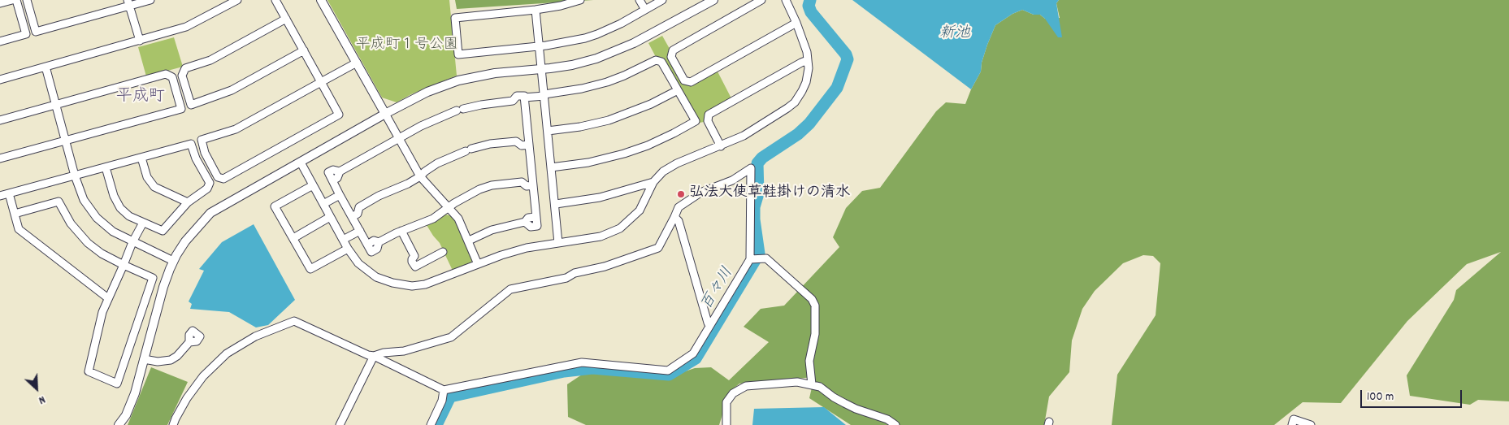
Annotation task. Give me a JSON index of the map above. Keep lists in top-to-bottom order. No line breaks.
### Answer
{"districts":["平成町"],"water":["新池","百々川"],"parks":["平成町１号公園"],"places":["弘法大使草鞋掛けの清水"],"scale_bar":"100 m","north":"bottom right"}
